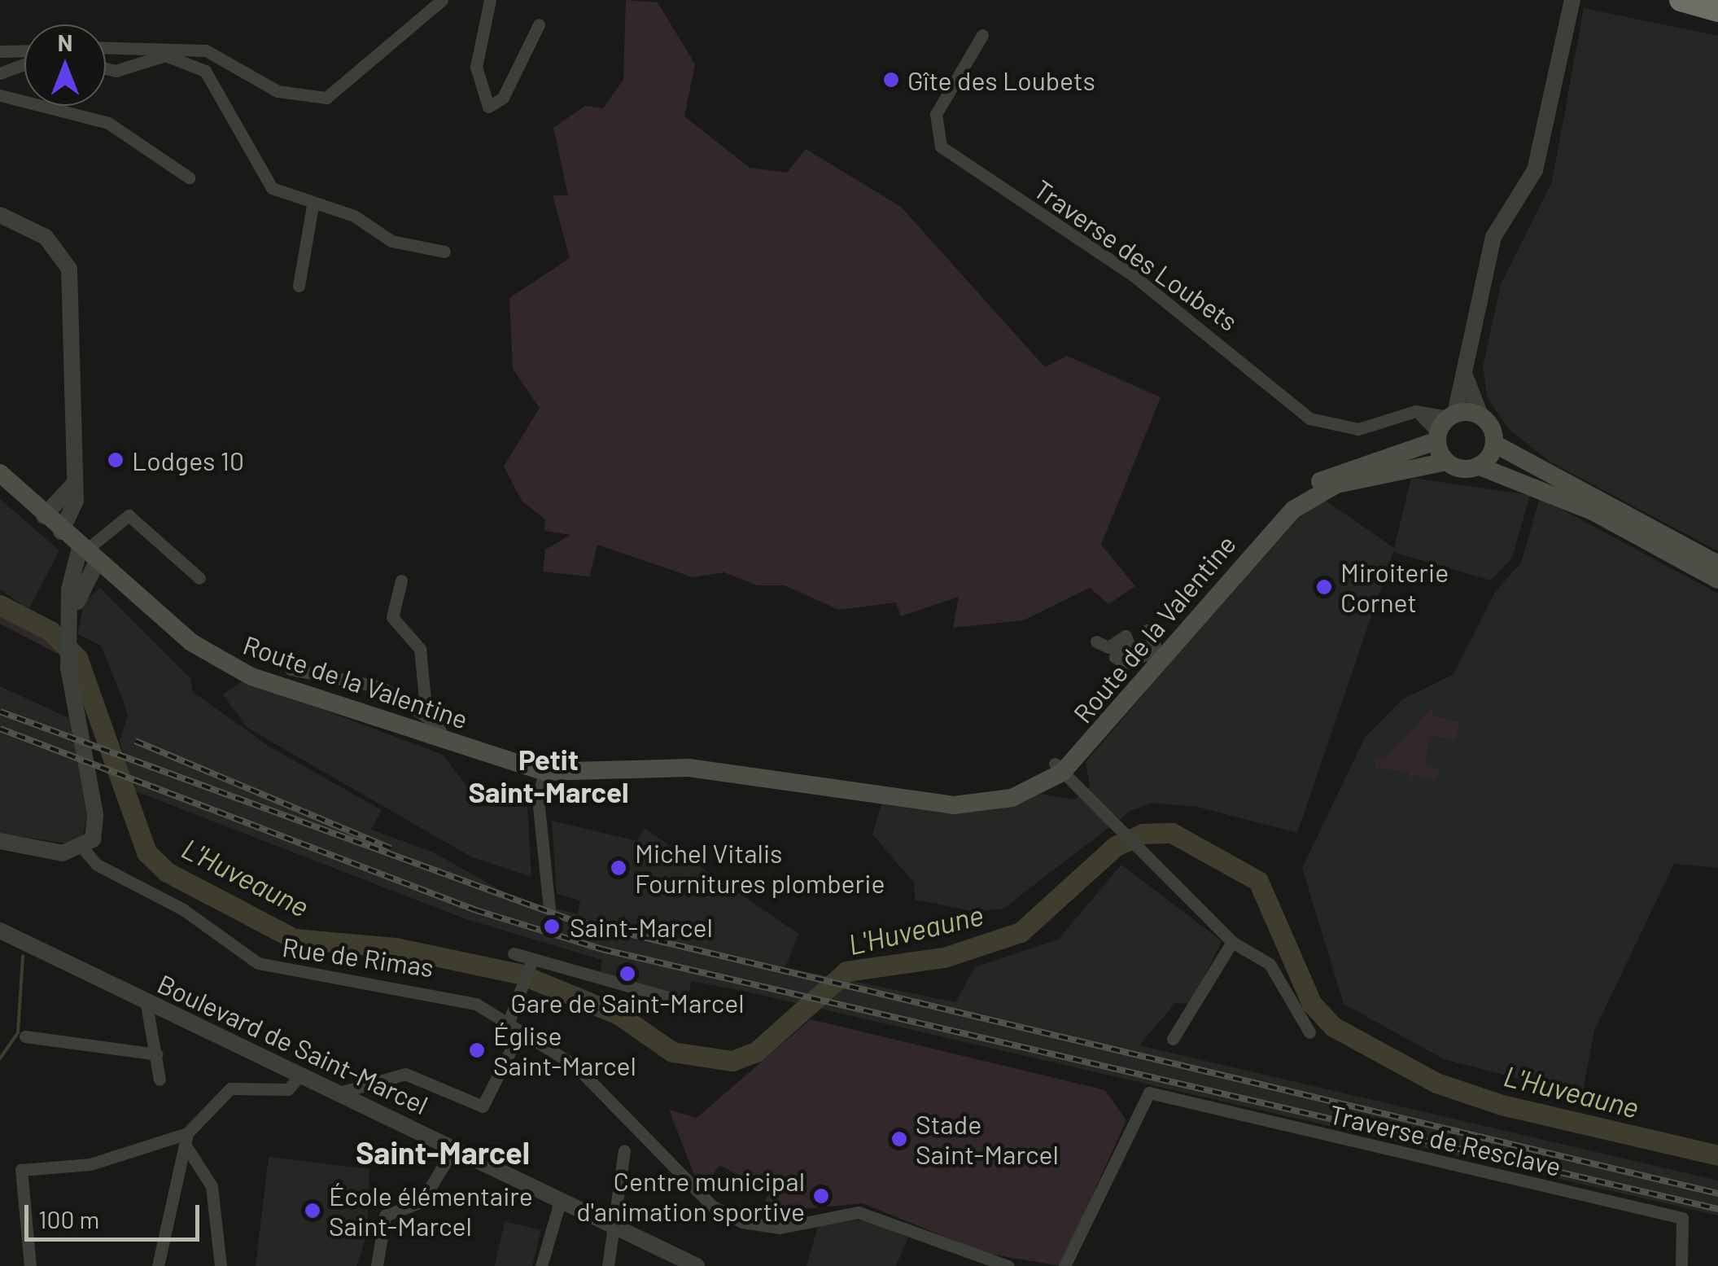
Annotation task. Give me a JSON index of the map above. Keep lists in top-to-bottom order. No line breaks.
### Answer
{"streets":{"main road":["Route de la Valentine"],"street":["Traverse des Loubets","Rue de Rimas","Boulevard de Saint-Marcel","Traverse de Resclave"]},"crossings":[["Traverse des Loubets","Route de la Valentine"]],"districts":["Petit Saint-Marcel","Saint-Marcel"],"water":["L'Huveaune"],"places":["Gîte des Loubets","Lodges 10","Miroiterie Cornet","Michel Vitalis Fournitures plomberie","Saint-Marcel","Gare de Saint-Marcel","Église Saint-Marcel","Stade Saint-Marcel","Centre municipal d'animation sportive","École élémentaire Saint-Marcel"],"scale_bar":"100 m","north":"top"}
